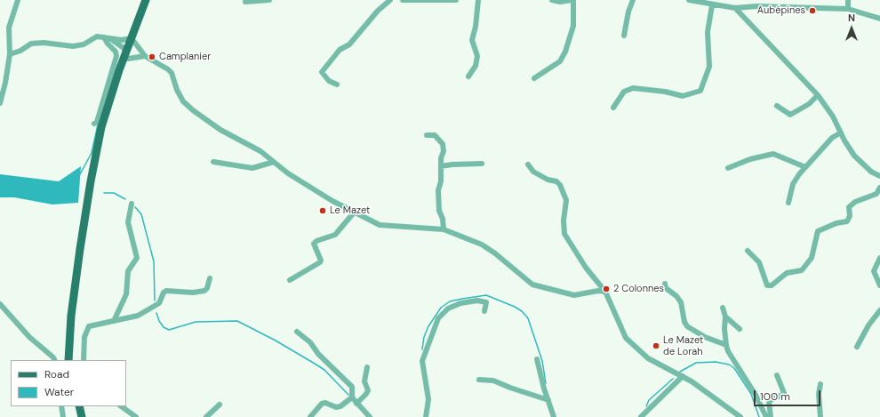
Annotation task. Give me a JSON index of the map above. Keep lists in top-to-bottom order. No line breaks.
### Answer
{"places":["Aubépines","Camplanier","Le Mazet","2 Colonnes","Le Mazet de Lorah"],"legend":["Road","Water"],"scale_bar":"100 m","north":"top"}
